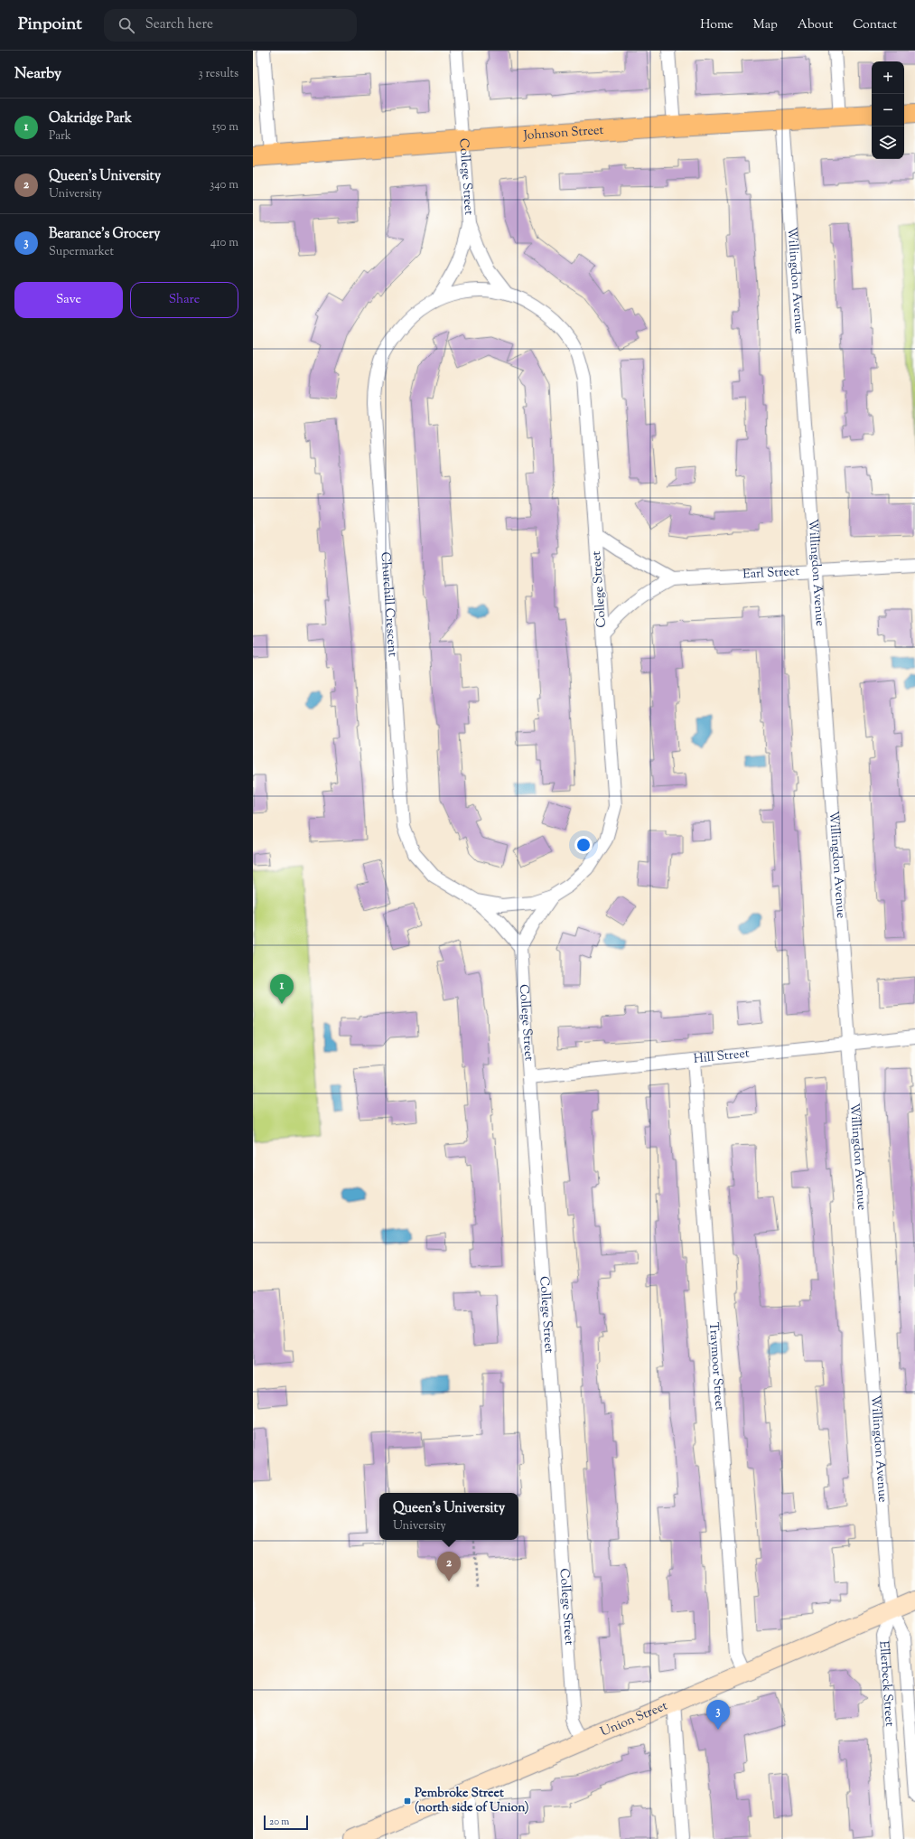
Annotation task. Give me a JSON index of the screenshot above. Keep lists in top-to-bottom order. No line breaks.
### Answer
{"streets":{"main road":["Johnson Street","Union Street"],"street":["College Street","Willingdon Avenue","Earl Street","Churchill Crescent","Hill Street","Traymoor Street","Ellerbeck Street"]},"crossings":[["Johnson Street","College Street"],["Johnson Street","Willingdon Avenue"],["College Street","Earl Street"],["College Street","Churchill Crescent"],["College Street","Hill Street"],["College Street","Union Street"],["Willingdon Avenue","Earl Street"],["Willingdon Avenue","Hill Street"],["Willingdon Avenue","Ellerbeck Street"],["Willingdon Avenue","Union Street"],["Hill Street","Traymoor Street"],["Traymoor Street","Union Street"],["Ellerbeck Street","Union Street"]],"places":{"transit":["Pembroke Street (north side of Union)"]},"scale_bar":"20 m","page":{"header":"Pinpoint","search":"Search here","nav":["Home","Map","About","Contact"],"heading":["Nearby","3 results"],"map_buttons":["+","−"],"list":[{"mark":"1","name":"Oakridge Park","note":"Park","value":"150 m"},{"mark":"2","name":"Queen's University","note":"University","value":"340 m"},{"mark":"3","name":"Bearance's Grocery","note":"Supermarket","value":"410 m"}],"buttons":["Save","Share"],"pins":["1","2","3"],"popup":["Queen's University","University"],"scale":"20 m"}}
